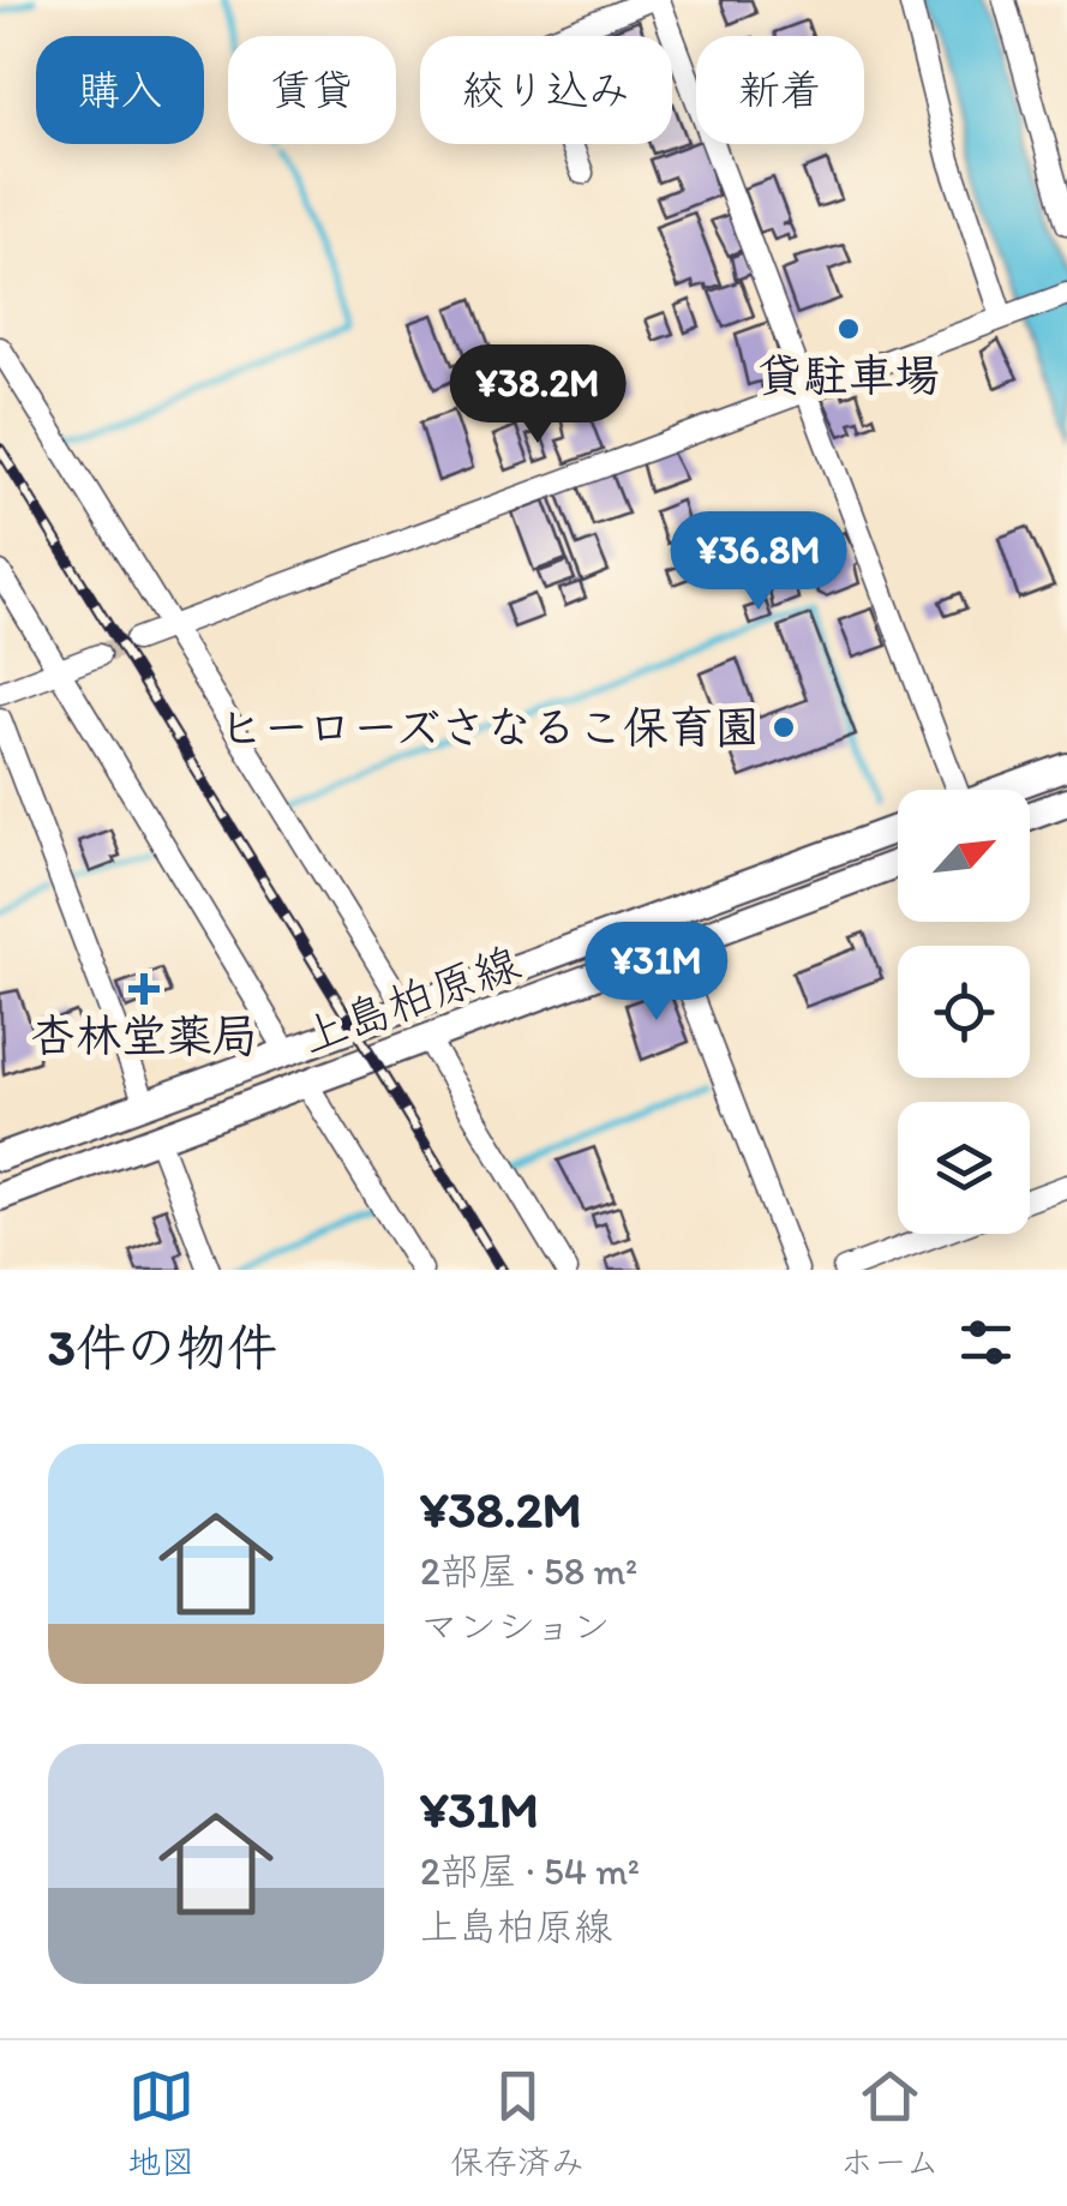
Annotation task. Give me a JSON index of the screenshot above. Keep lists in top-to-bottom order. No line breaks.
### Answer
{"streets":{"street":["上島柏原線"]},"places":{"other":["貸駐車場","ヒーローズさなるこ保育園"],"health":["杏林堂薬局"]},"north":"top right","page":{"chip":["購入","賃貸","絞り込み","新着"],"price":["¥38.2M","¥36.8M","¥31M"],"heading":"3件の物件","list":[{"name":"¥38.2M","note":"2部屋 · 58 m² · マンション"},{"name":"¥31M","note":"2部屋 · 54 m² · 上島柏原線"}],"tabs":["地図","保存済み","ホーム"]}}
